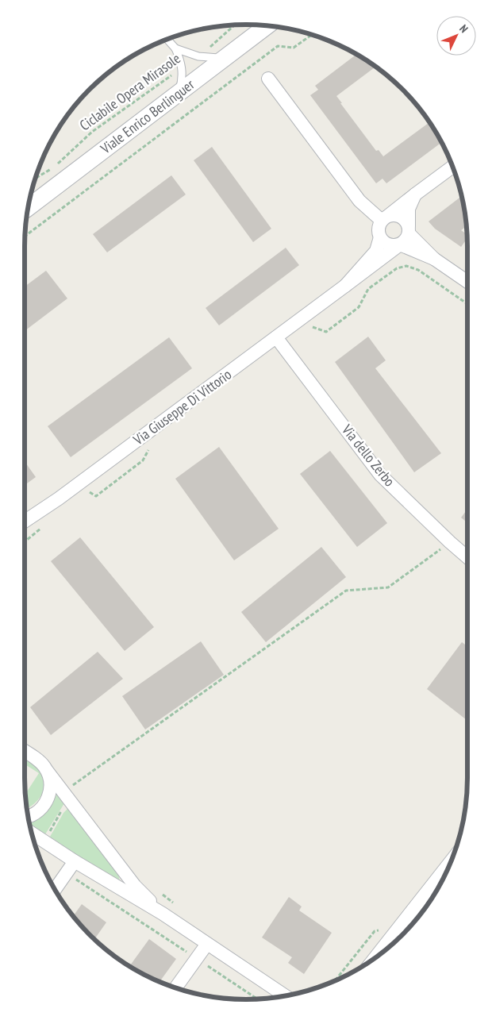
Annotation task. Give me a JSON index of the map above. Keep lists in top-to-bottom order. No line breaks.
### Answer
{"streets":{"street":["Viale Enrico Berlinguer","Via Giuseppe Di Vittorio","Via dello Zerbo"],"path":["Ciclabile Opera Mirasole"]},"crossings":[["Via Giuseppe Di Vittorio","Via dello Zerbo"]],"north":"top right"}
